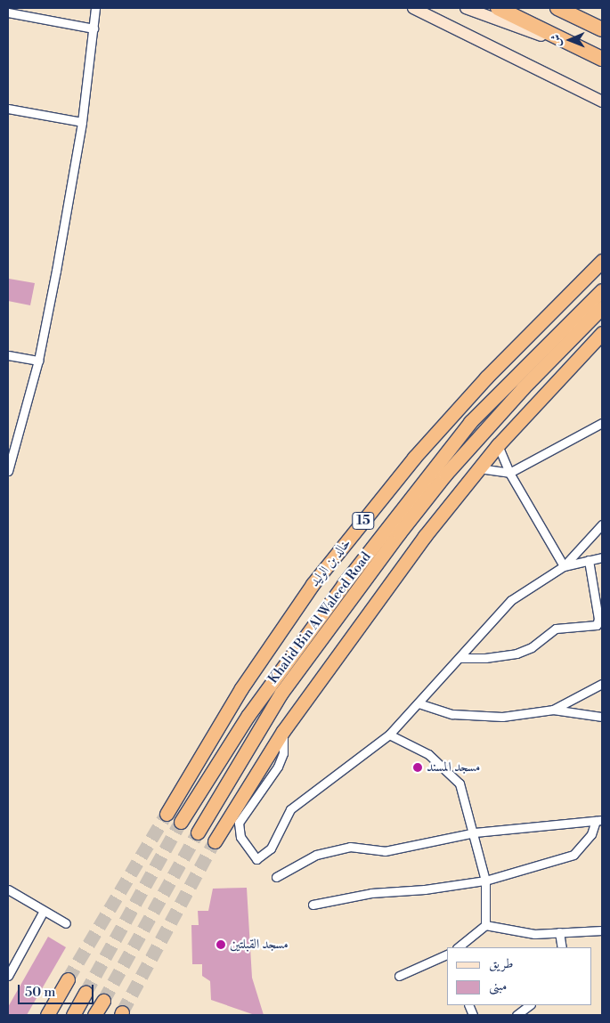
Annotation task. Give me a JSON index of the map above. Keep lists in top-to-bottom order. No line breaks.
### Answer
{"streets":{"highway":["15","خالد بن الوليد","Khalid Bin Al Waleed Road"]},"places":["مسجد المسند","مسجد القبلتين"],"legend":["طريق","مبنى"],"scale_bar":"50 m","north":"left"}
